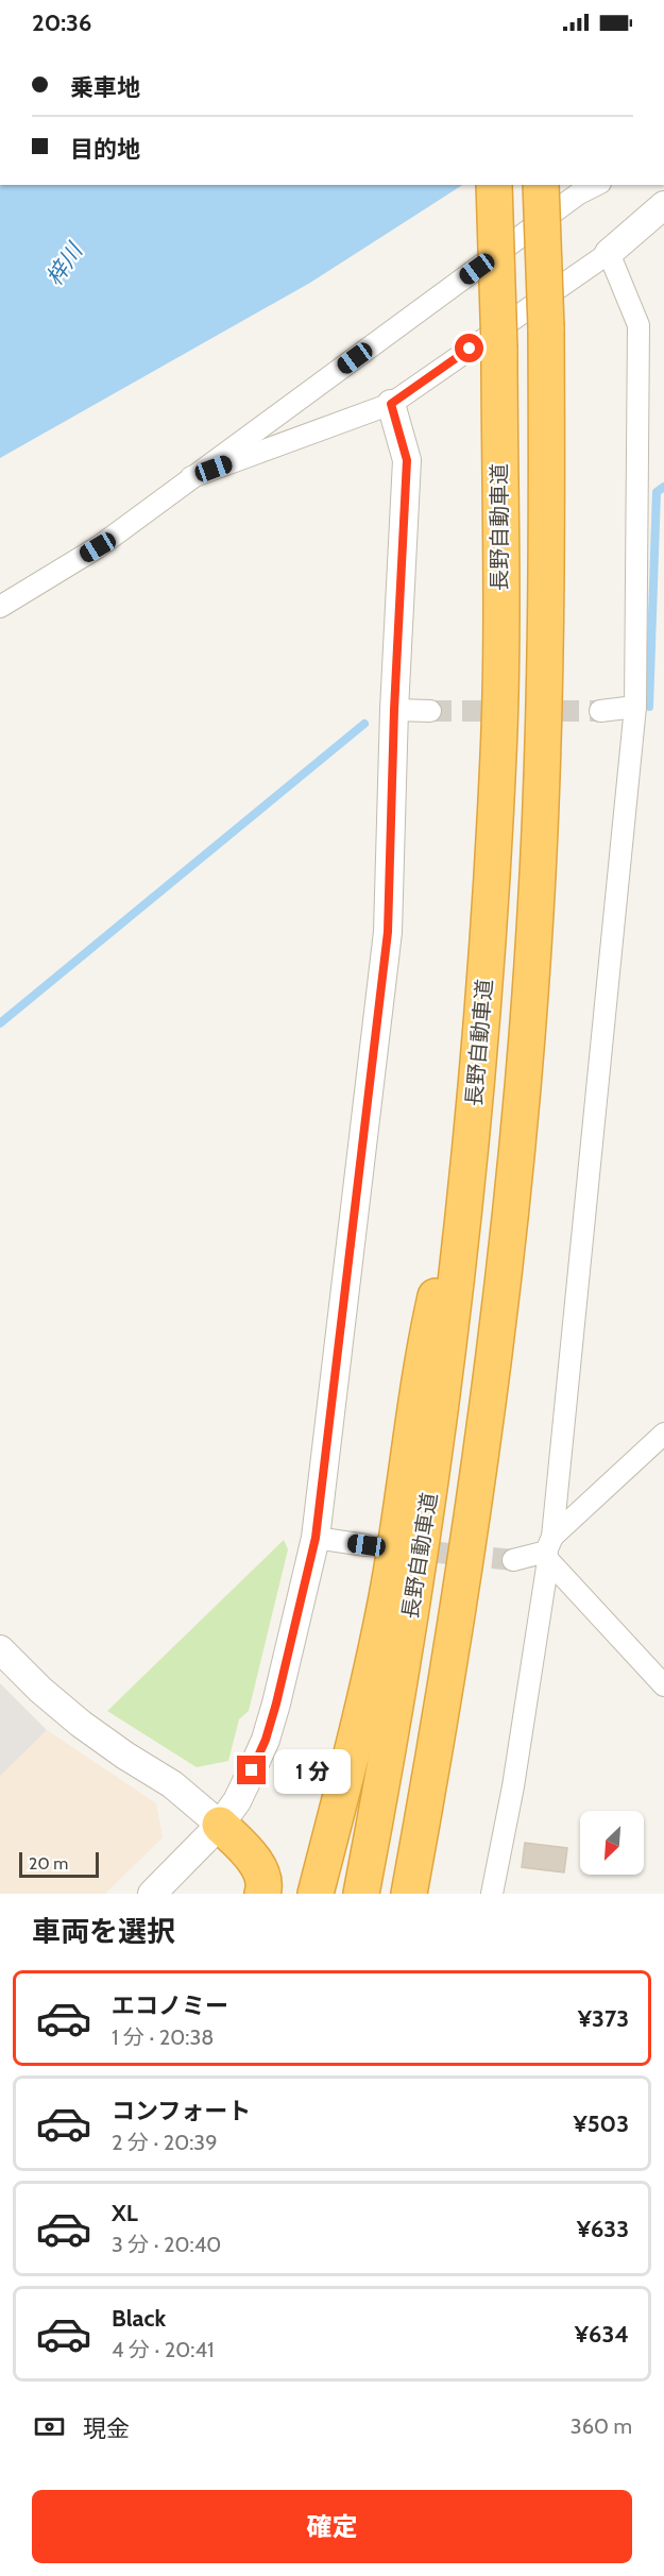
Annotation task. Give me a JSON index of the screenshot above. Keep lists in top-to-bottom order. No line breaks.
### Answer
{"streets":{"highway":["長野自動車道"]},"water":["梓川"],"scale_bar":"20 m","north":"bottom left","page":{"status":"20:36","banner":["乗車地","目的地"],"bubble":"1 分","scale":"20 m","heading":"車両を選択","list":[{"name":"エコノミー","note":"1 分 · 20:38","value":"¥373"},{"name":"コンフォート","note":"2 分 · 20:39","value":"¥503"},{"name":"XL","note":"3 分 · 20:40","value":"¥633"},{"name":"Black","note":"4 分 · 20:41","value":"¥634"}],"pay":["現金","360 m"],"buttons":"確定"}}
